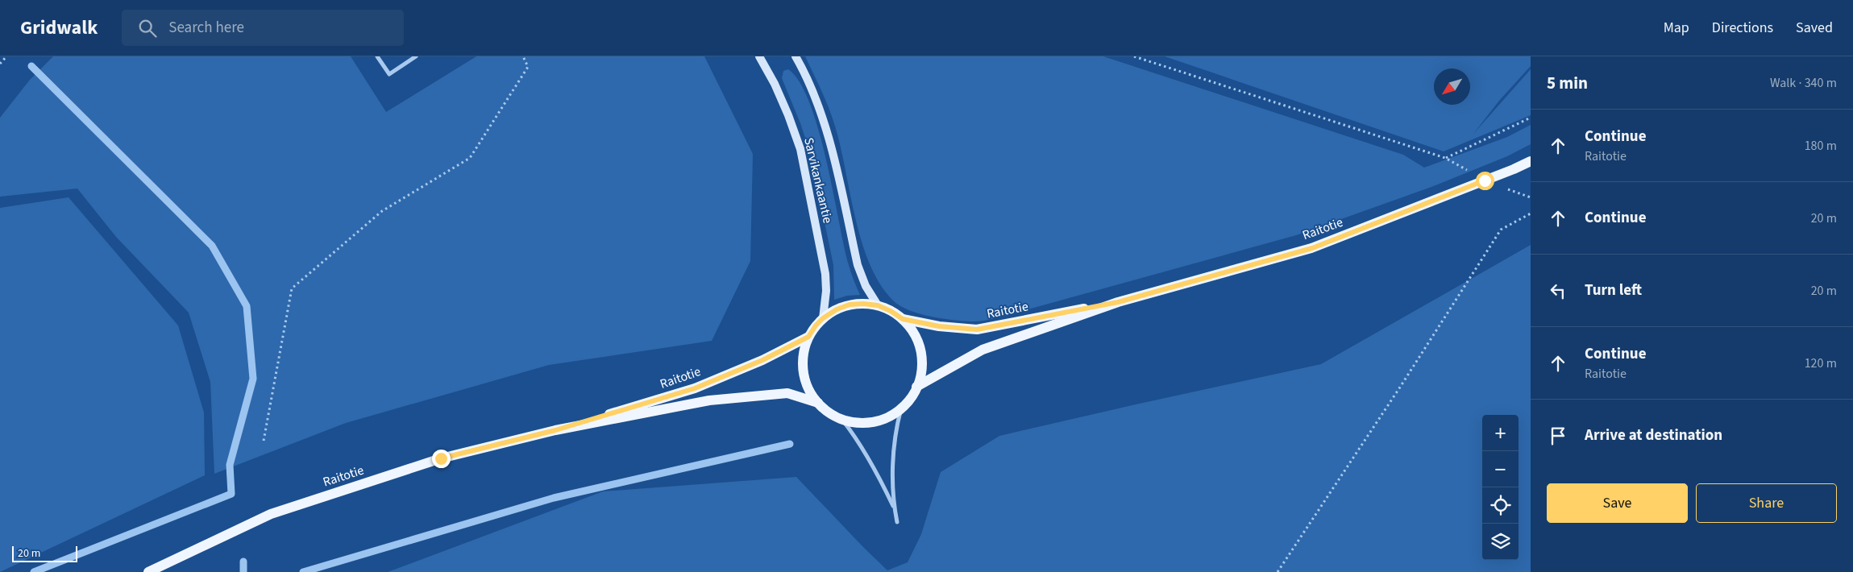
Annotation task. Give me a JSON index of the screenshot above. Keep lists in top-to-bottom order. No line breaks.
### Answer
{"streets":{"main road":["Raitotie"],"street":["Sarvikankaantie"]},"crossings":[["Sarvikankaantie","Raitotie"]],"scale_bar":"20 m","north":"bottom left","page":{"header":"Gridwalk","search":"Search here","nav":["Map","Directions","Saved"],"heading":["5 min","Walk · 340 m"],"list":[["Continue","Raitotie","180 m"],["Continue","20 m"],["Turn left","20 m"],["Continue","Raitotie","120 m"],"Arrive at destination"],"map_buttons":["+","−"],"buttons":["Save","Share"],"scale":"20 m"}}
